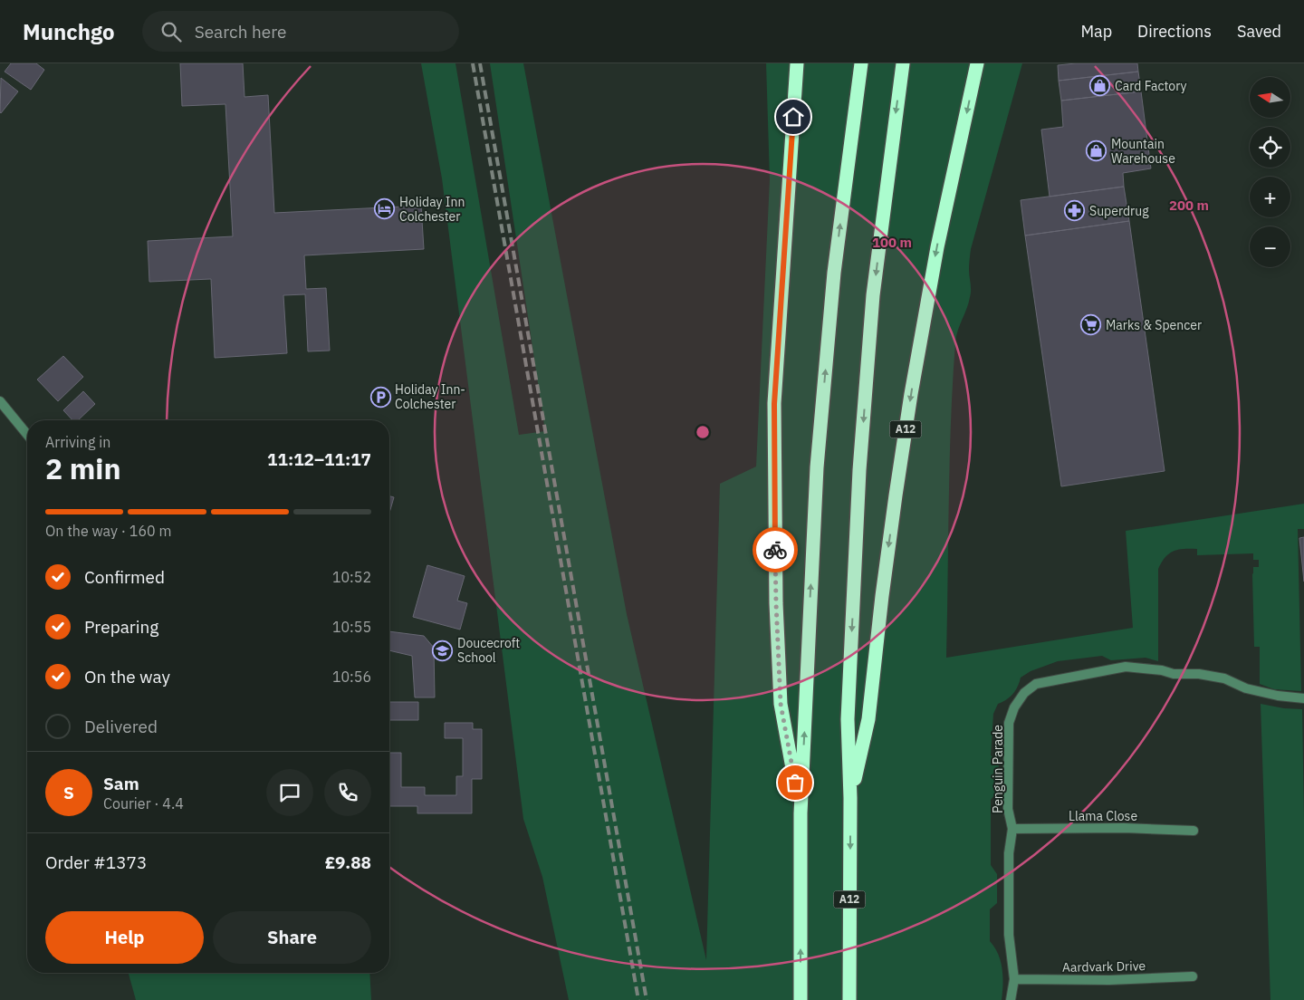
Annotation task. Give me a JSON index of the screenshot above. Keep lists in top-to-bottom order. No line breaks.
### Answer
{"streets":{"highway":["A12"],"street":["Penguin Parade","Llama Close","Aardvark Drive"]},"crossings":[["Penguin Parade","Llama Close"],["Penguin Parade","Aardvark Drive"]],"places":{"shop":["Card Factory","Mountain Warehouse"],"hotel":["Holiday Inn Colchester"],"pharmacy":["Superdrug"],"supermarket":["Marks & Spencer"],"parking":["Holiday Inn- Colchester"],"school or university":["Doucecroft School"]},"north":"left","page":{"header":"Munchgo","search":"Search here","nav":["Map","Directions","Saved"],"map_buttons":["+","−"],"heading":["2 min","Arriving in","11:12–11:17"],"panel":["Sam","Courier · 4.4","Order #1373","£9.88"],"bar":"On the way · 160 m","list":[["Confirmed","10:52"],["Preparing","10:55"],["On the way","10:56"],"Delivered"],"round":"S","buttons":["Help","Share"]},"rings":["200 m","100 m"]}
